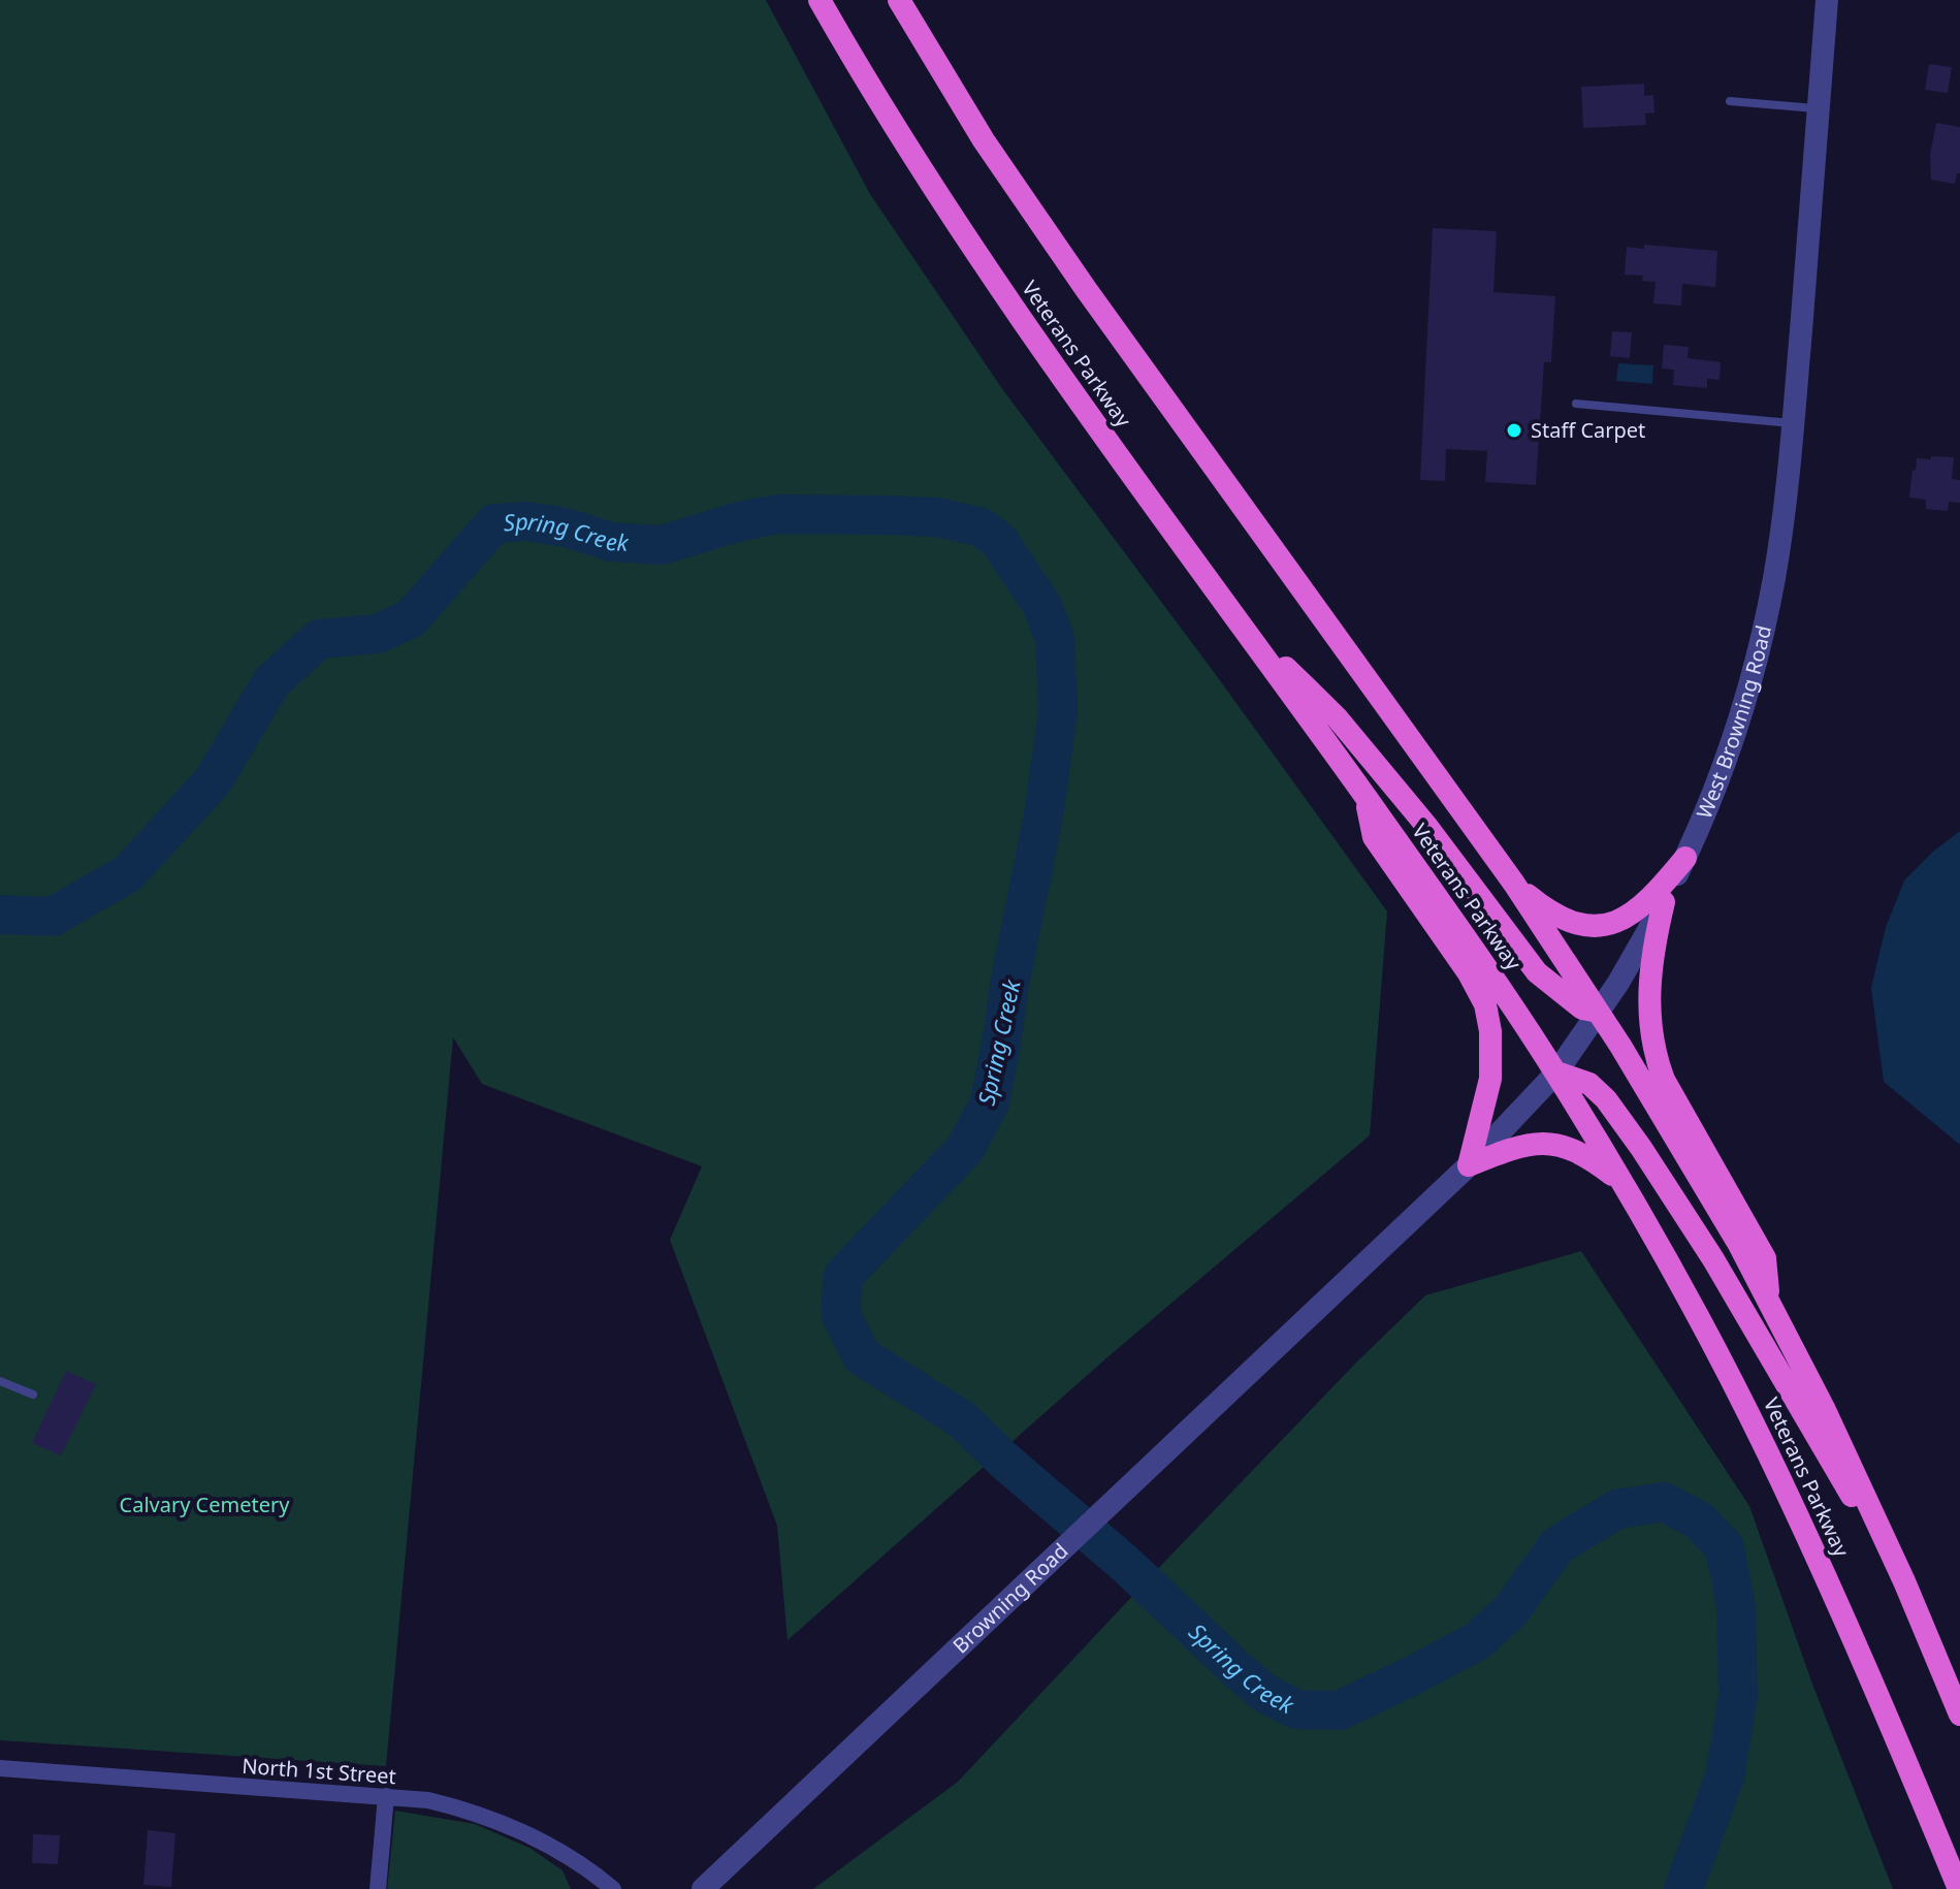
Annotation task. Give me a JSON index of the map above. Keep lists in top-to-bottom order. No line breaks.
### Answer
{"streets":{"highway":["Veterans Parkway"],"street":["West Browning Road","Browning Road","North 1st Street"]},"crossings":[["Veterans Parkway","West Browning Road"],["West Browning Road","Browning Road"]],"water":["Spring Creek"],"parks":["Calvary Cemetery"],"places":["Staff Carpet"]}
